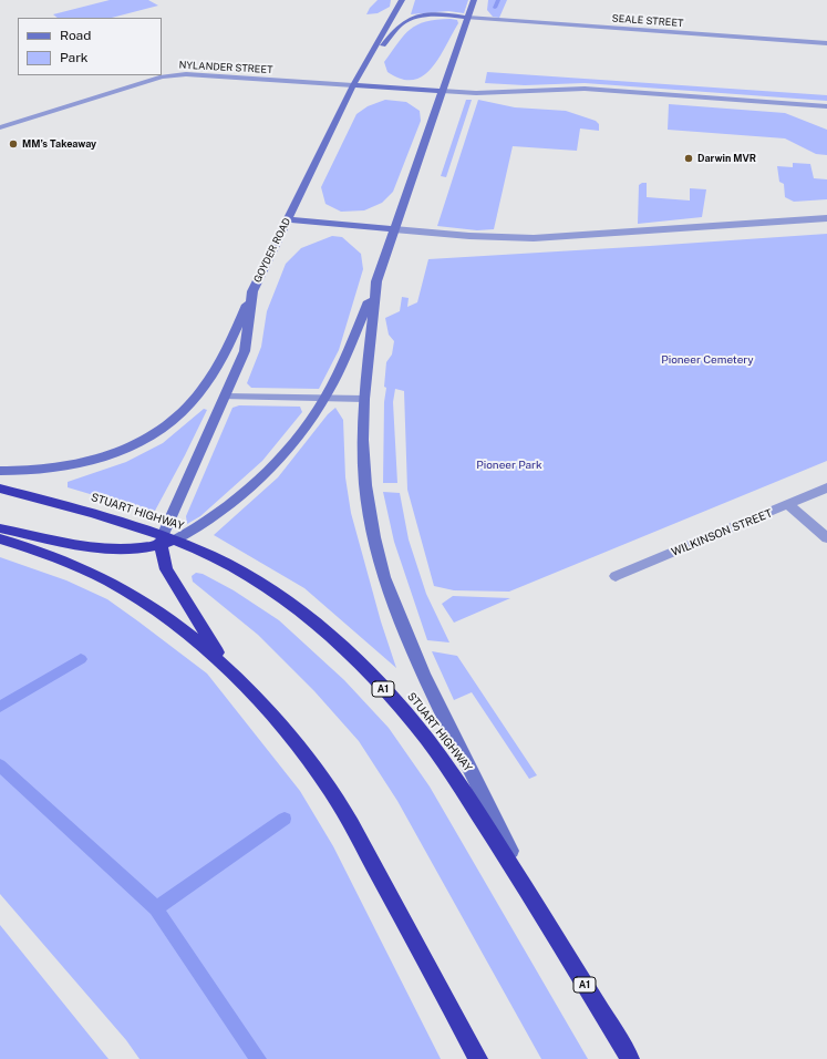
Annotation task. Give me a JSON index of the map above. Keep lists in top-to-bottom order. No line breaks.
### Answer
{"streets":{"highway":["STUART HIGHWAY","A1"],"street":["SEALE STREET","NYLANDER STREET","GOYDER ROAD","WILKINSON STREET"]},"crossings":[["NYLANDER STREET","GOYDER ROAD"],["GOYDER ROAD","STUART HIGHWAY"]],"parks":["Pioneer Cemetery","Pioneer Park"],"places":["MM’s Takeaway","Darwin MVR"],"legend":["Road","Park"]}
